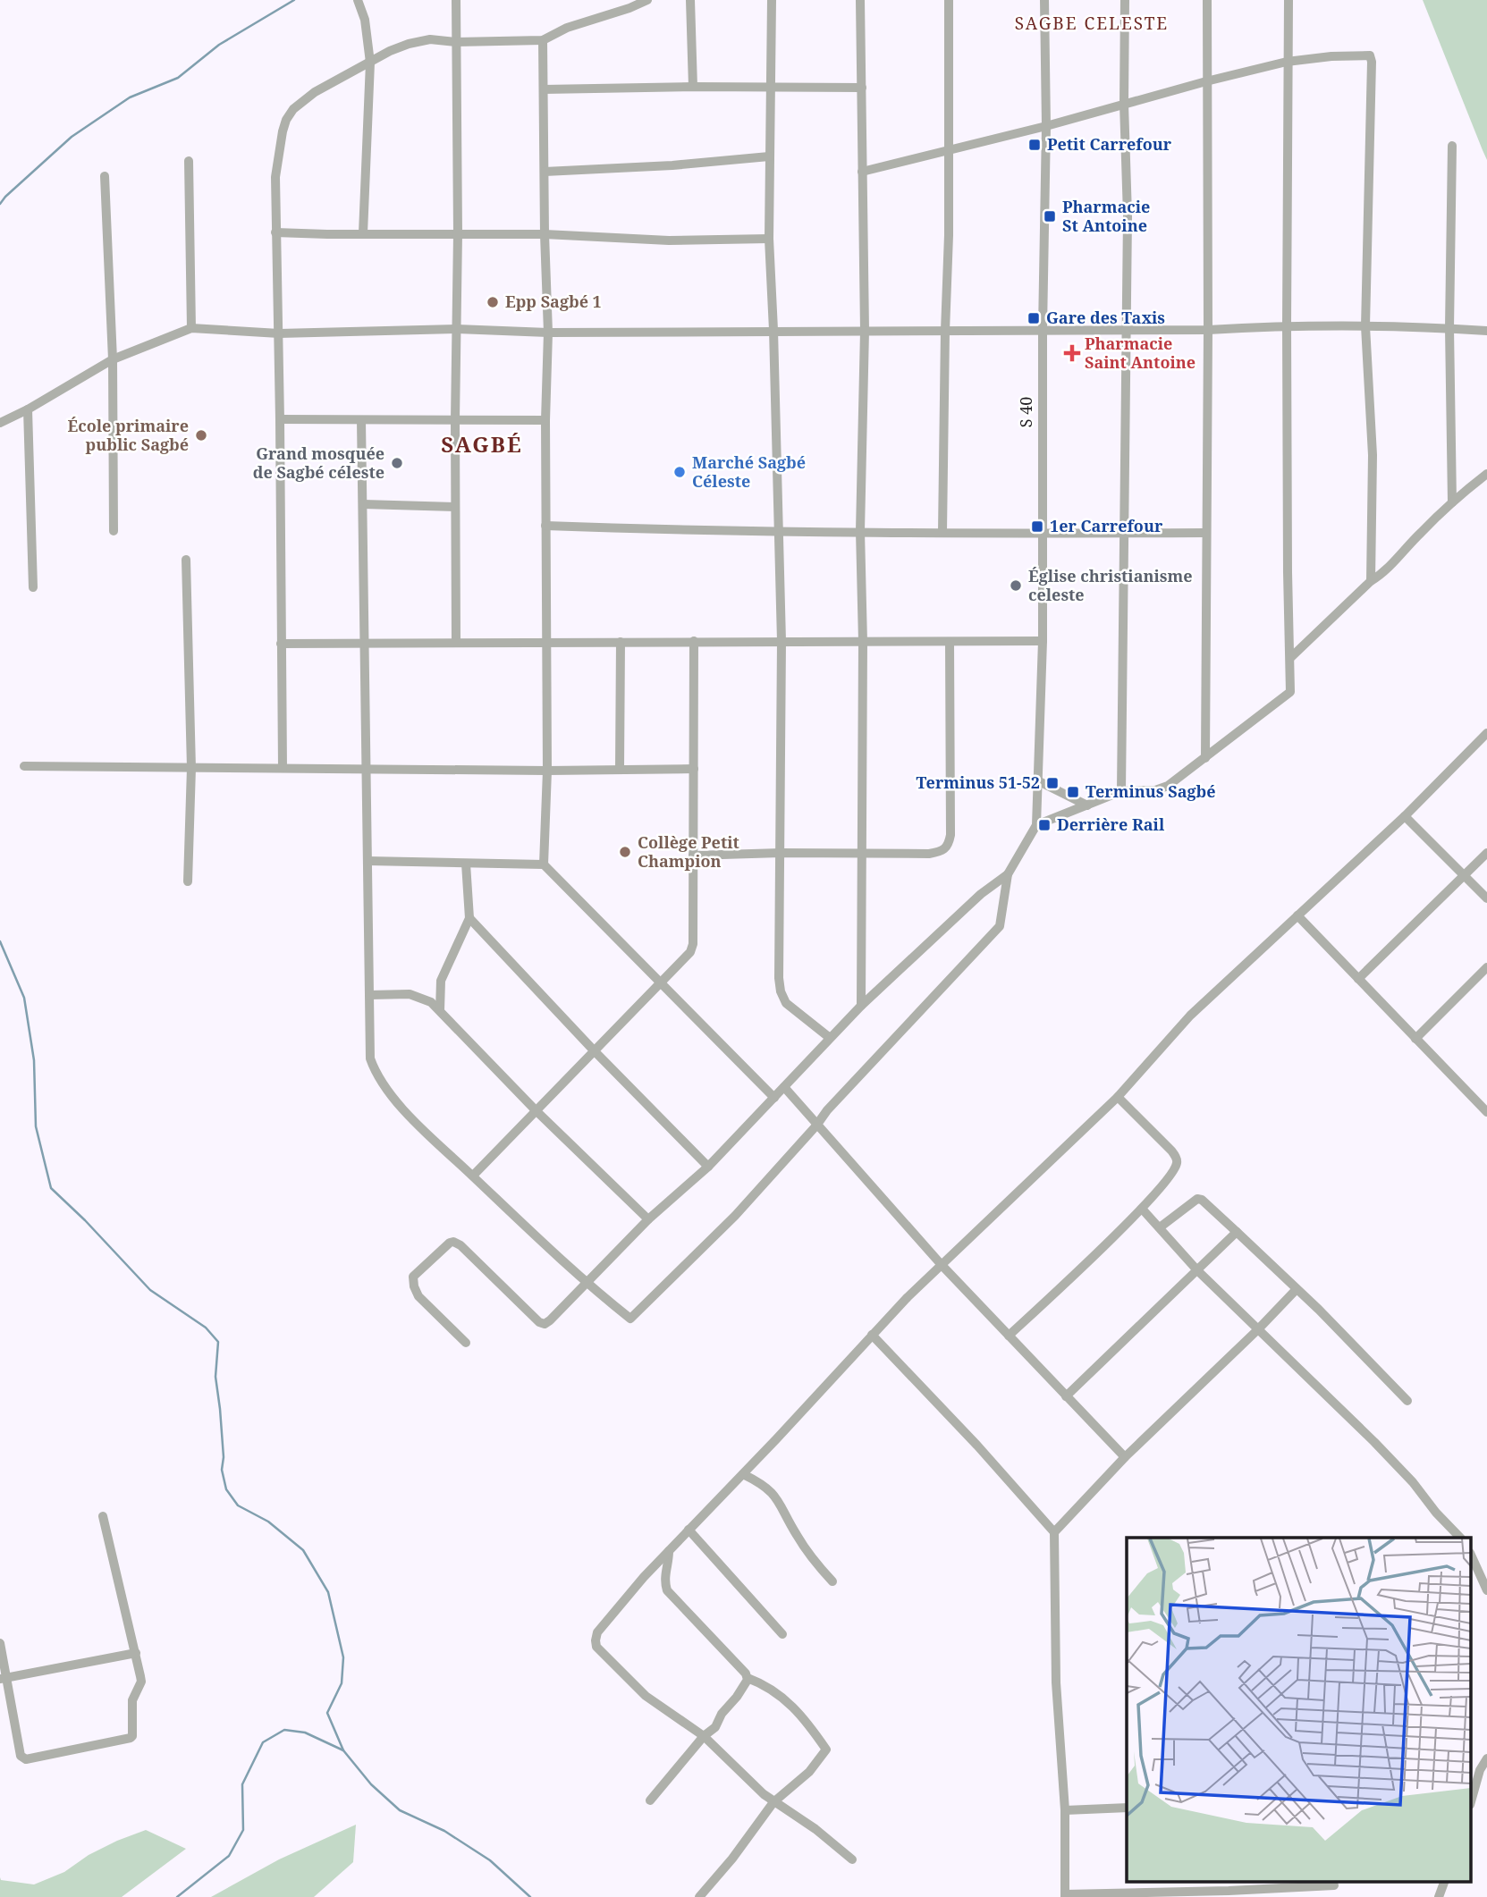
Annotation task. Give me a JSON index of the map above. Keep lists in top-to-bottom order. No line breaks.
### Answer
{"streets":{"street":["S 40"]},"districts":["SAGBE CELESTE","SAGBÉ"],"places":{"transit":["Petit Carrefour","Pharmacie St Antoine","Gare des Taxis","1er Carrefour","Terminus 51-52","Terminus Sagbé","Derrière Rail"],"other":["Epp Sagbé 1","École primaire public Sagbé","Grand mosquée de Sagbé céleste","Marché Sagbé Céleste","Église christianisme celeste","Collège Petit Champion"],"health":["Pharmacie Saint Antoine"]}}
